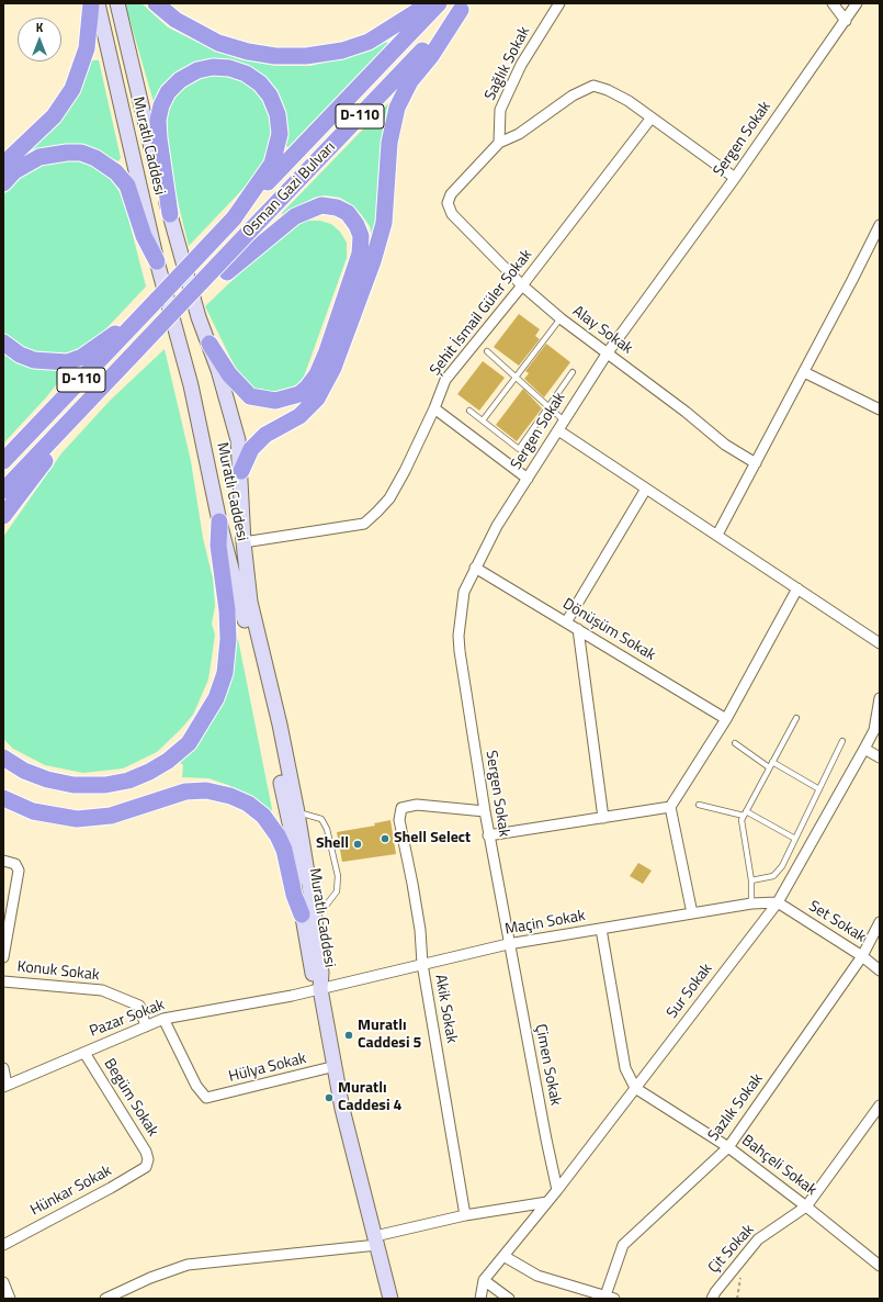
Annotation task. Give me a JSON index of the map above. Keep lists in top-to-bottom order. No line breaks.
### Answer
{"streets":{"highway":["D-110","Osman Gazi Bulvarı"],"main road":["Muratlı Caddesi"],"street":["Sağlık Sokak","Sergen Sokak","Şehit İsmail Güler Sokak","Alay Sokak","Dönüşüm Sokak","Set Sokak","Maçin Sokak","Konuk Sokak","Sur Sokak","Akik Sokak","Pazar Sokak","Çimen Sokak","Hülya Sokak","Begüm Sokak","Sazlık Sokak","Bahçeli Sokak","Hünkar Sokak","Çit Sokak"]},"crossings":[["Sağlık Sokak","Alay Sokak"],["D-110","Osman Gazi Bulvarı"],["Sergen Sokak","Alay Sokak"],["Sergen Sokak","Dönüşüm Sokak"],["Sergen Sokak","Maçin Sokak"],["Sergen Sokak","Akik Sokak"],["Sergen Sokak","Çimen Sokak"],["Muratlı Caddesi","Şehit İsmail Güler Sokak"],["Muratlı Caddesi","Maçin Sokak"],["Muratlı Caddesi","Pazar Sokak"],["Muratlı Caddesi","Hülya Sokak"],["Şehit İsmail Güler Sokak","Alay Sokak"],["Set Sokak","Maçin Sokak"],["Set Sokak","Sur Sokak"],["Set Sokak","Sazlık Sokak"],["Maçin Sokak","Sur Sokak"],["Maçin Sokak","Akik Sokak"],["Maçin Sokak","Pazar Sokak"],["Maçin Sokak","Çimen Sokak"],["Konuk Sokak","Pazar Sokak"],["Sur Sokak","Çimen Sokak"],["Sur Sokak","Bahçeli Sokak"],["Pazar Sokak","Hülya Sokak"],["Pazar Sokak","Begüm Sokak"],["Begüm Sokak","Hünkar Sokak"],["Sazlık Sokak","Bahçeli Sokak"],["Bahçeli Sokak","Çit Sokak"]],"places":["Shell Select","Shell","Muratlı Caddesi 5","Muratlı Caddesi 4"],"north":"top"}
